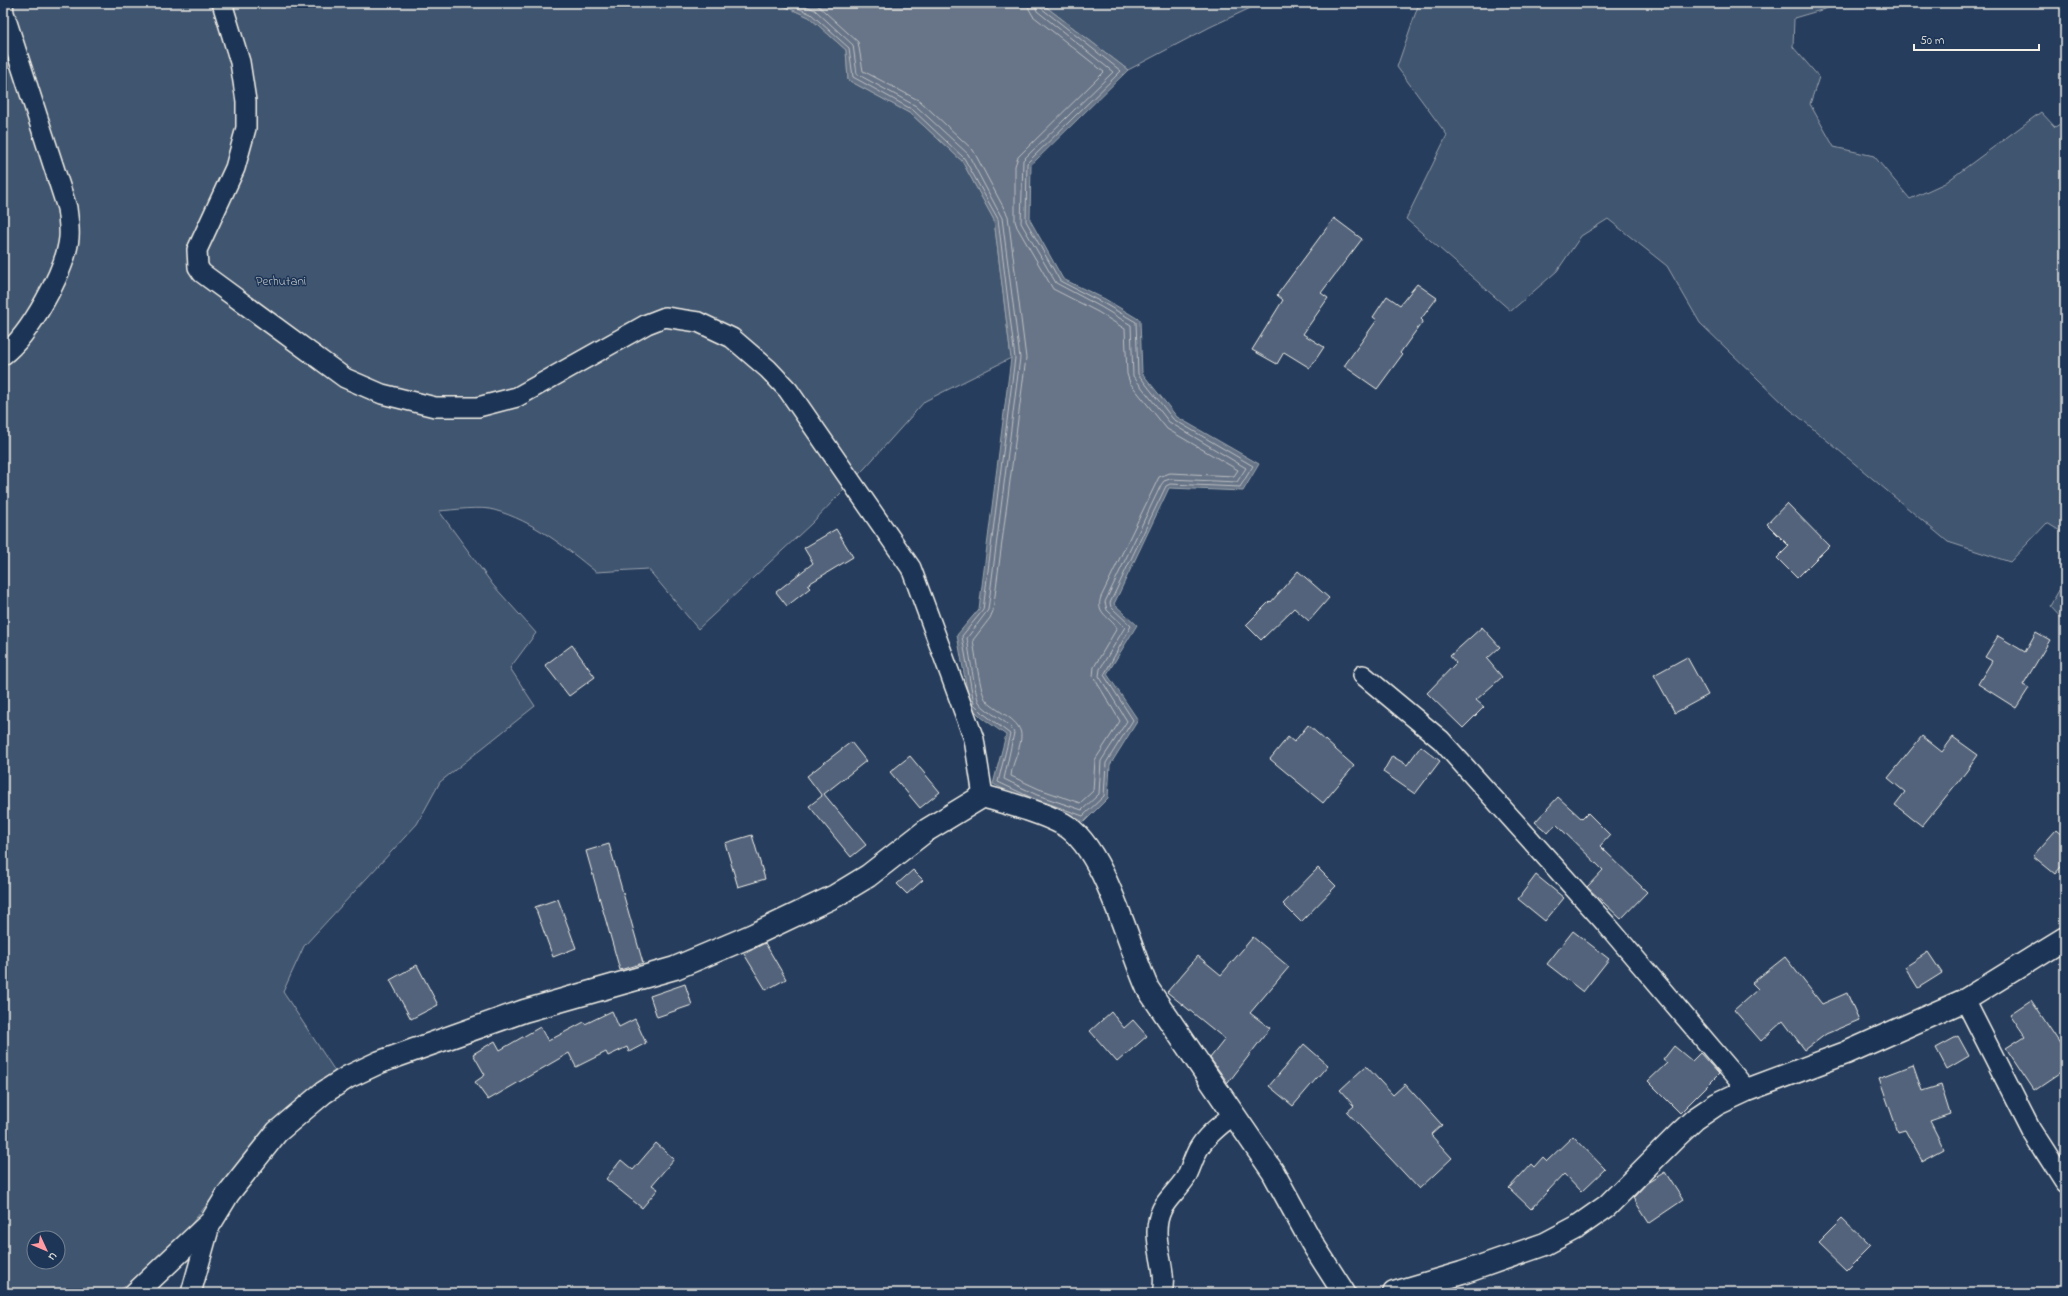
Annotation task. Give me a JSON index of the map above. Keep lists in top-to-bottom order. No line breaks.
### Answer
{"parks":["Perhutani"],"scale_bar":"50 m","north":"bottom right"}
